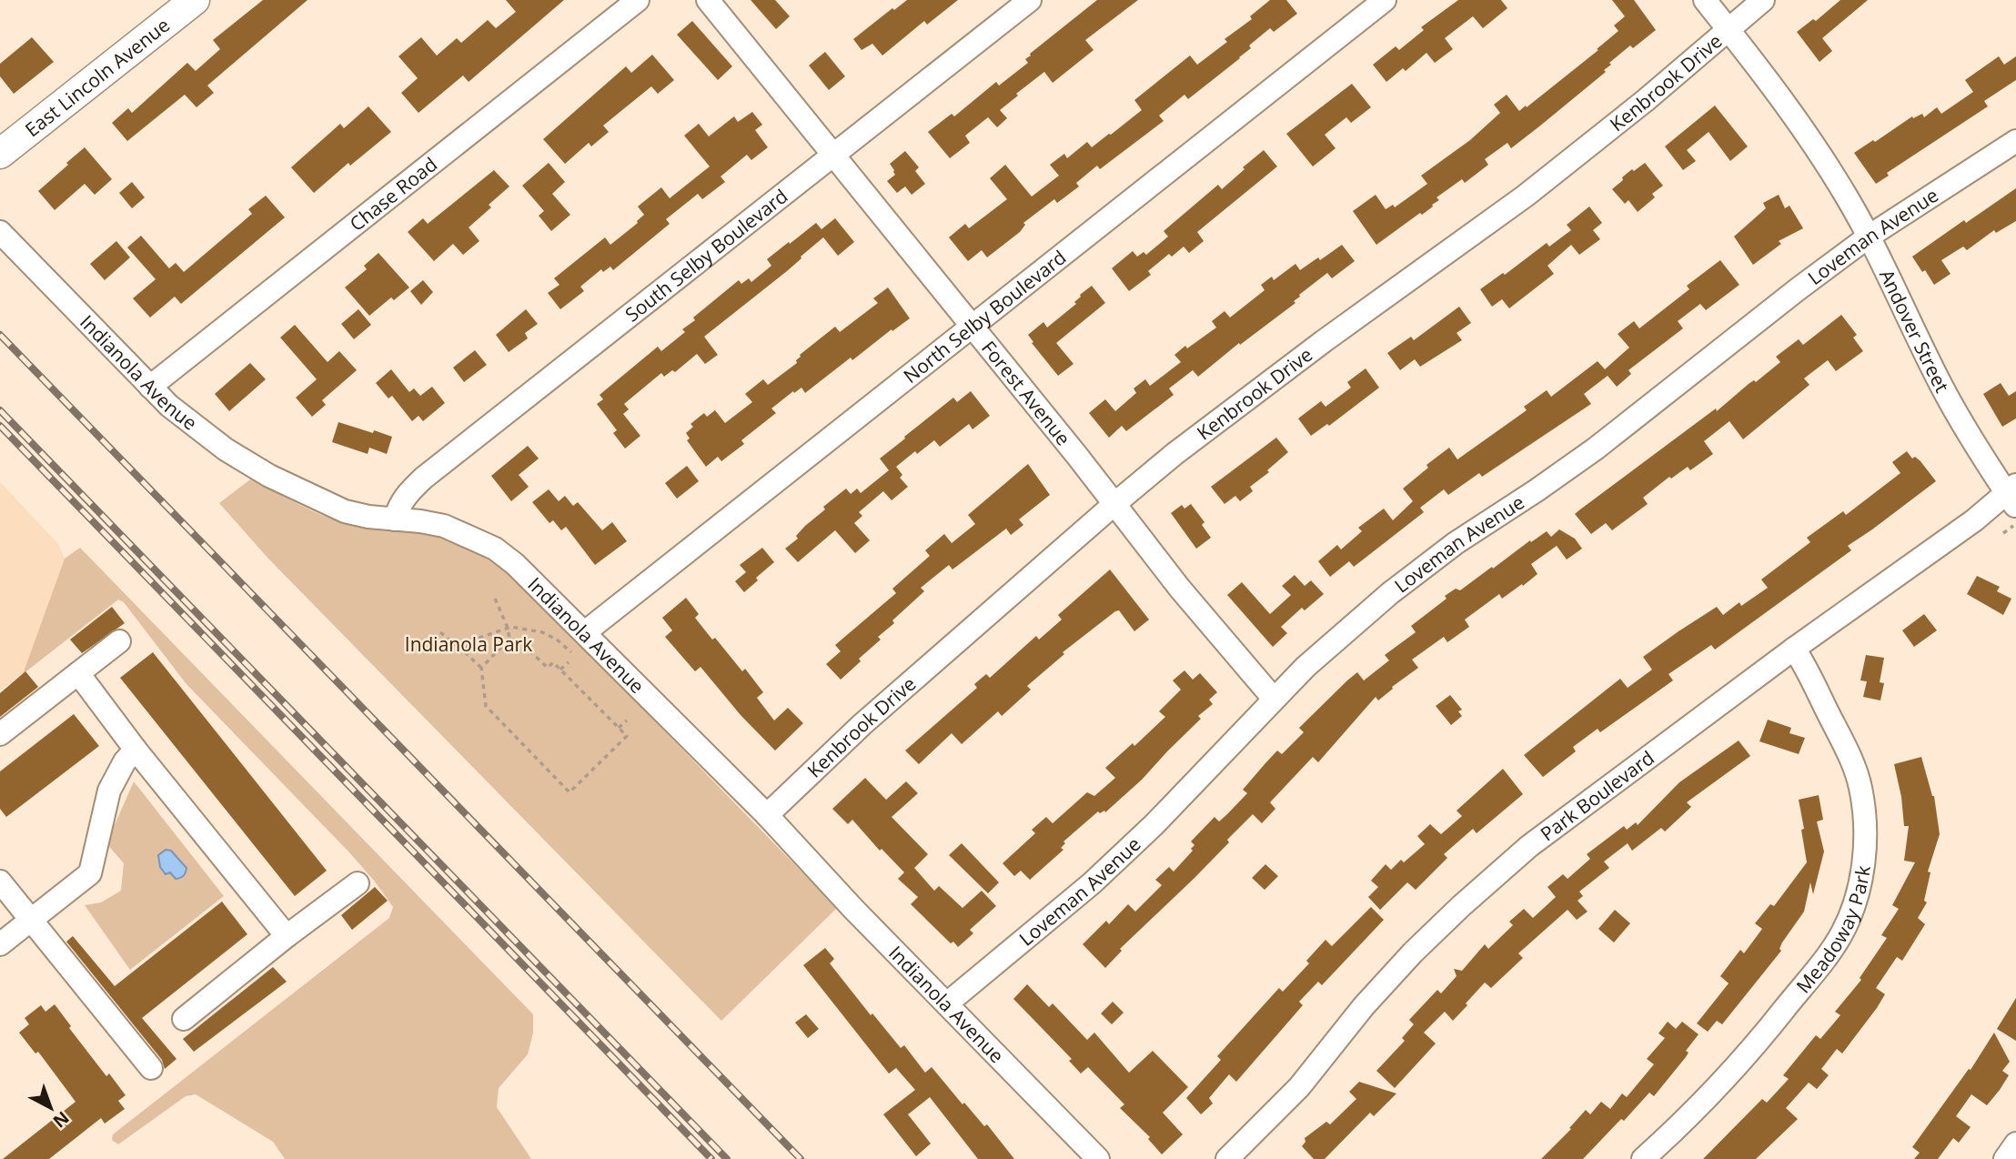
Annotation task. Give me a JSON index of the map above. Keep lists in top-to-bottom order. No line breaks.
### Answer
{"streets":{"main road":["East Lincoln Avenue"],"street":["Kenbrook Drive","Chase Road","Loveman Avenue","South Selby Boulevard","North Selby Boulevard","Andover Street","Indianola Avenue","Forest Avenue","Park Boulevard","Meadoway Park"]},"crossings":[["Kenbrook Drive","Andover Street"],["Kenbrook Drive","Indianola Avenue"],["Kenbrook Drive","Forest Avenue"],["Chase Road","Indianola Avenue"],["Loveman Avenue","Andover Street"],["Loveman Avenue","Indianola Avenue"],["Loveman Avenue","Forest Avenue"],["South Selby Boulevard","Indianola Avenue"],["South Selby Boulevard","Forest Avenue"],["North Selby Boulevard","Indianola Avenue"],["North Selby Boulevard","Forest Avenue"],["Andover Street","Park Boulevard"],["Park Boulevard","Meadoway Park"]],"parks":["Indianola Park"],"north":"bottom right"}
